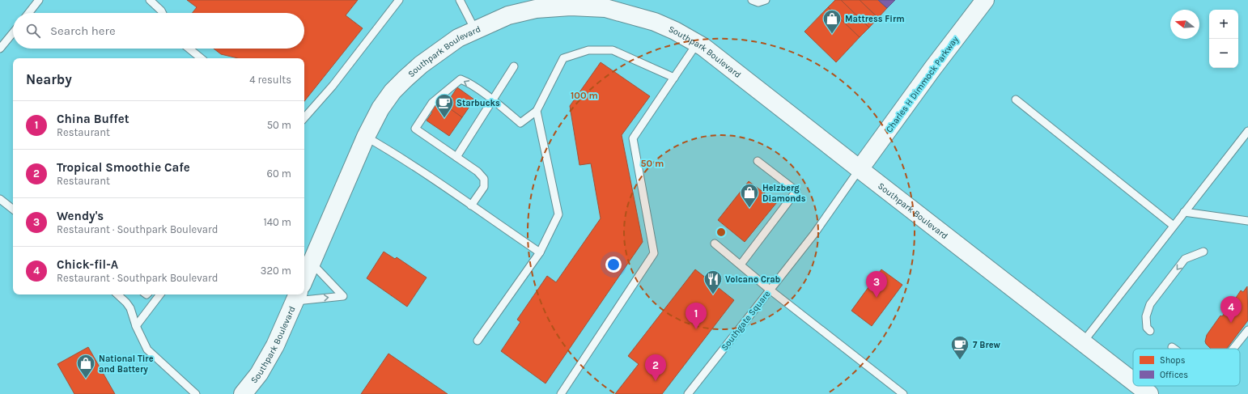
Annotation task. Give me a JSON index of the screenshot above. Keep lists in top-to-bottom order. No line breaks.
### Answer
{"streets":{"street":["Southpark Boulevard","Charles H Dimmock Parkway"],"lane":["Southgate Square"]},"crossings":[["Southpark Boulevard","Charles H Dimmock Parkway"],["Southpark Boulevard","Southgate Square"],["Charles H Dimmock Parkway","Southgate Square"]],"places":{"shop":["Mattress Firm","Helzberg Diamonds","National Tire and Battery"],"cafe":["Starbucks","7 Brew"],"restaurant":["Volcano Crab"]},"legend":["Shops","Offices"],"north":"left","page":{"map_buttons":["+","−"],"search":"Search here","heading":["Nearby","4 results"],"list":[{"mark":"1","name":"China Buffet","note":"Restaurant","value":"50 m"},{"mark":"2","name":"Tropical Smoothie Cafe","note":"Restaurant","value":"60 m"},{"mark":"3","name":"Wendy's","note":"Restaurant · Southpark Boulevard","value":"140 m"},{"mark":"4","name":"Chick-fil-A","note":"Restaurant · Southpark Boulevard","value":"320 m"}],"pins":["3","4","1","2"]},"rings":["100 m","50 m"]}
